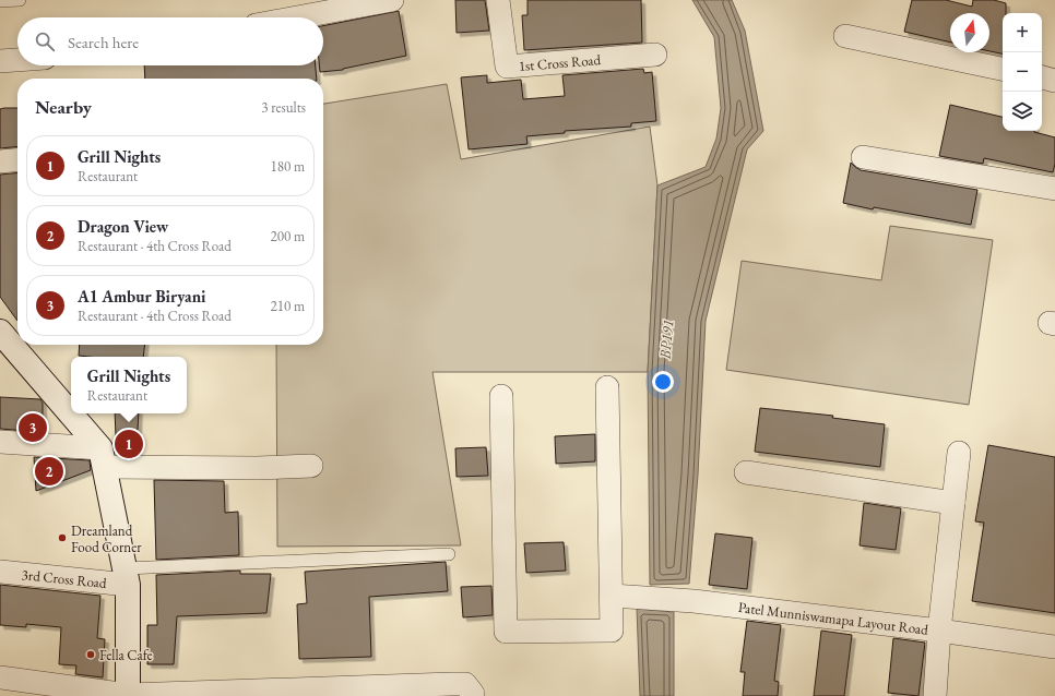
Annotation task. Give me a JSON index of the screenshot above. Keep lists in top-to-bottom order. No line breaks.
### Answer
{"streets":{"street":["1st Cross Road","3rd Cross Road","Patel Munniswamapa Layout Road"]},"water":["BP191"],"places":["Dreamland Food Corner","Fella Cafe"],"north":"top","page":{"map_buttons":["+","−"],"search":"Search here","heading":["Nearby","3 results"],"list":[{"mark":"1","name":"Grill Nights","note":"Restaurant","value":"180 m"},{"mark":"2","name":"Dragon View","note":"Restaurant · 4th Cross Road","value":"200 m"},{"mark":"3","name":"A1 Ambur Biryani","note":"Restaurant · 4th Cross Road","value":"210 m"}],"popup":["Grill Nights","Restaurant"],"pins":["3","1","2"]}}
